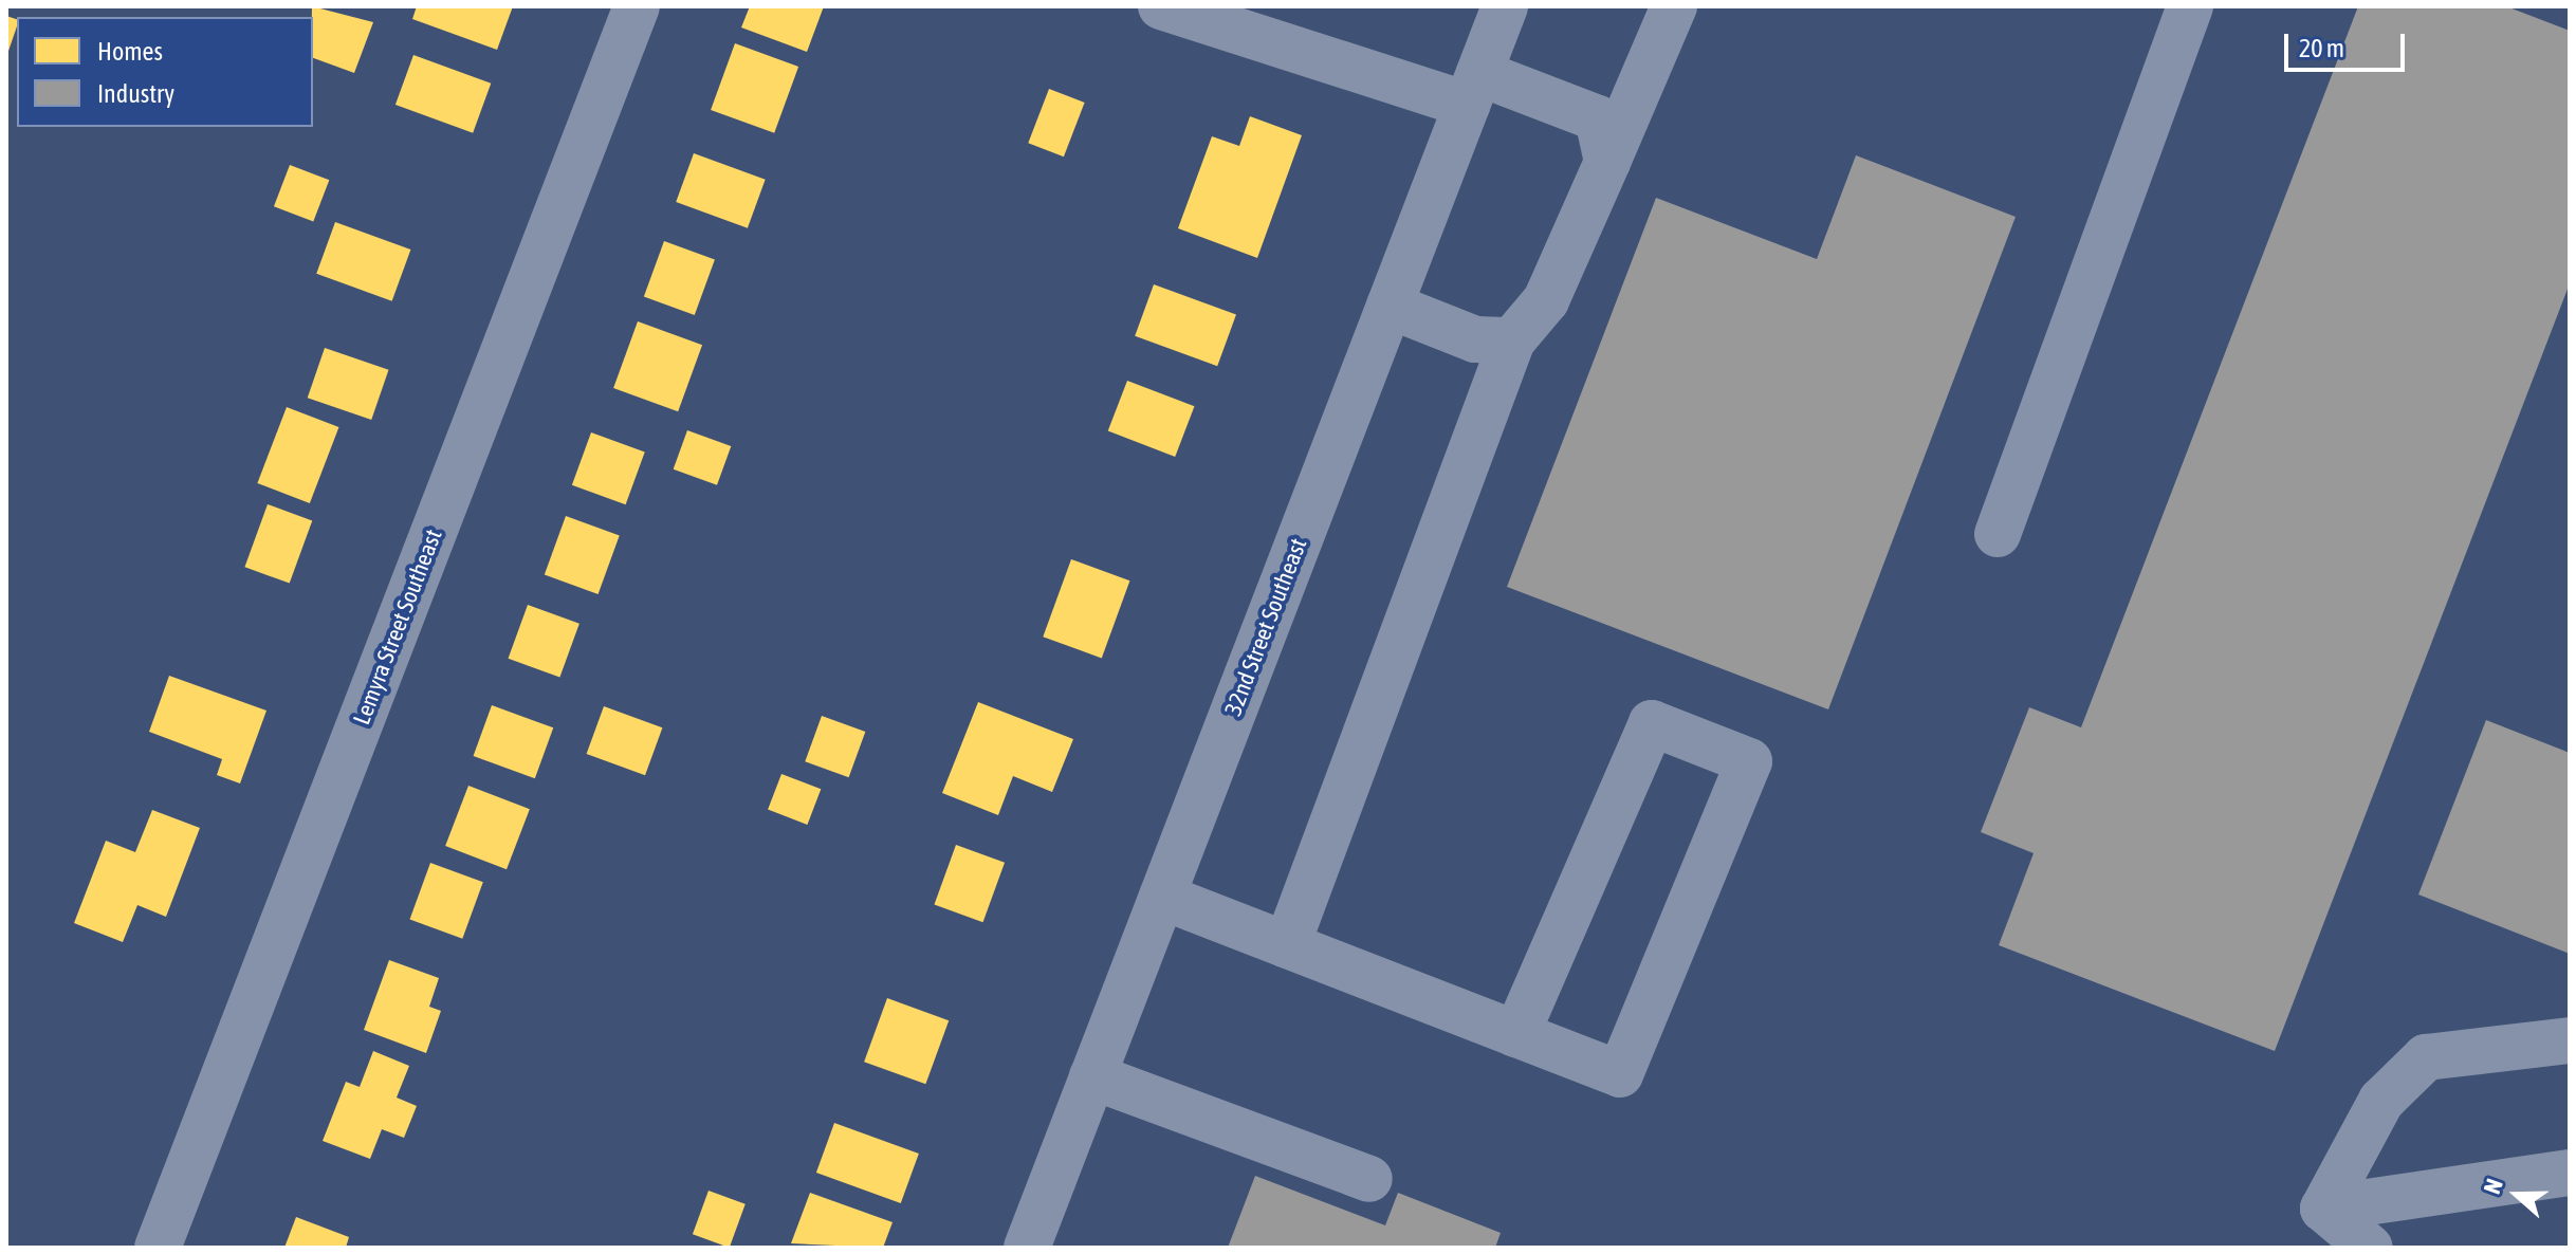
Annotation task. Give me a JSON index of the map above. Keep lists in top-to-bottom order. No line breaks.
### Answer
{"streets":{"street":["Lemyra Street Southeast","32nd Street Southeast"]},"legend":["Homes","Industry"],"scale_bar":"20 m","north":"left"}
